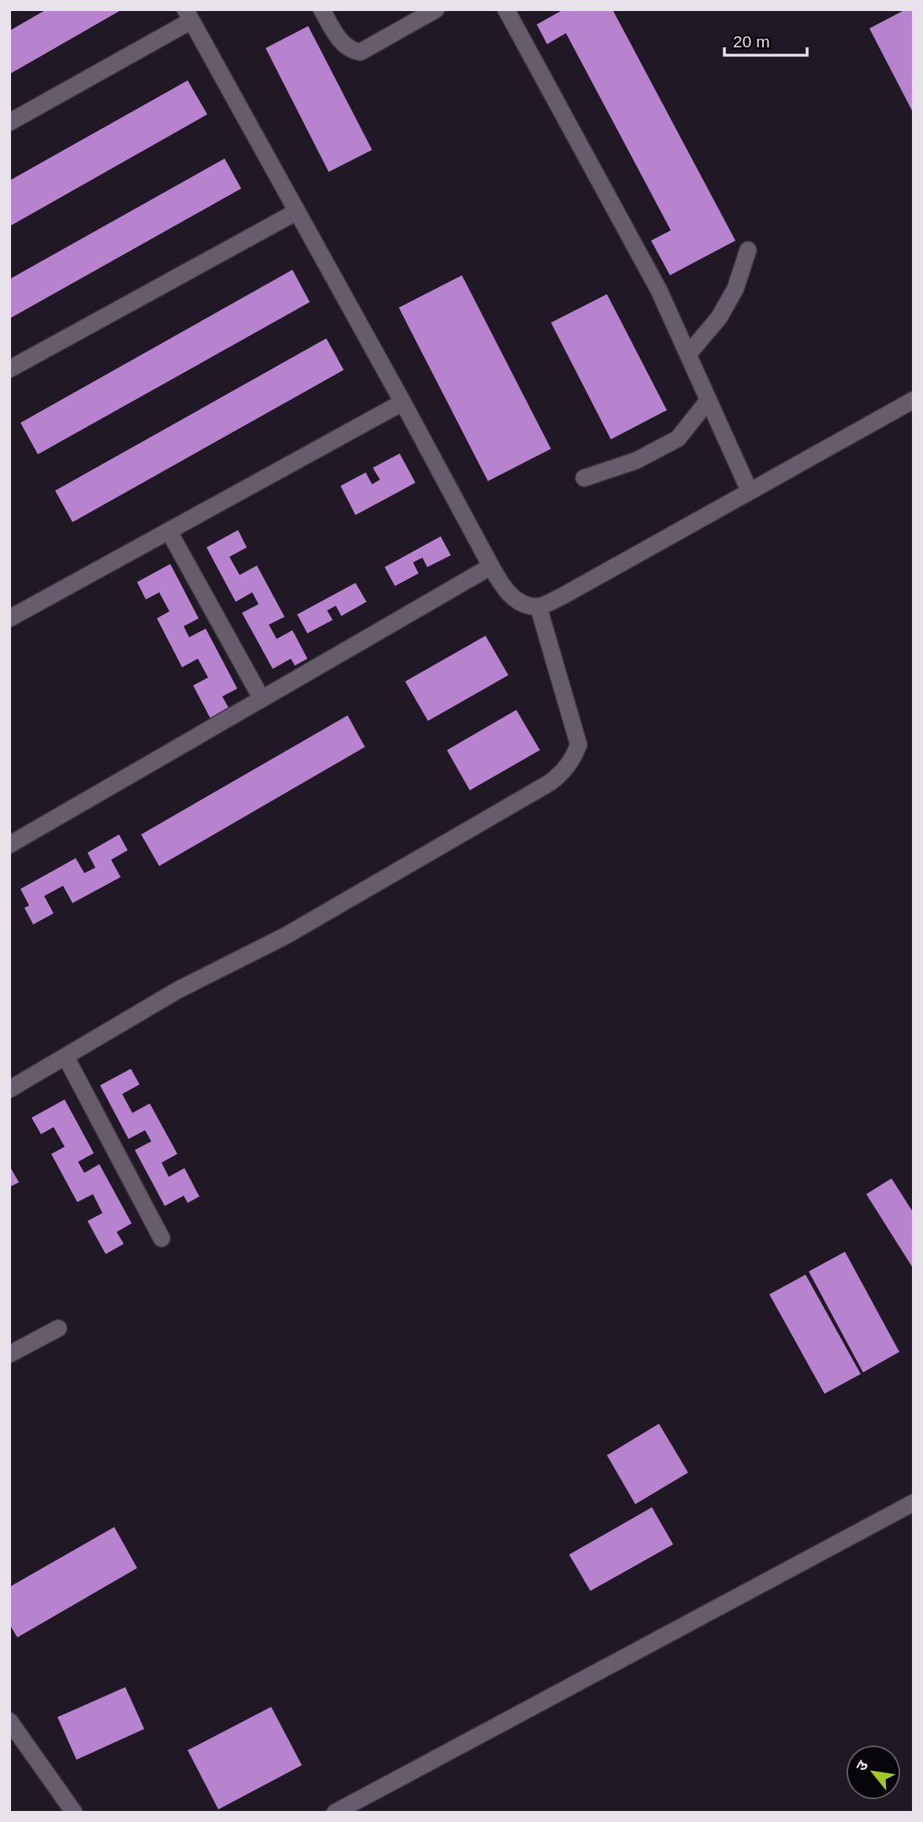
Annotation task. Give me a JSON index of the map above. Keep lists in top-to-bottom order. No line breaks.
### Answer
{"scale_bar":"20 m","north":"top left"}
